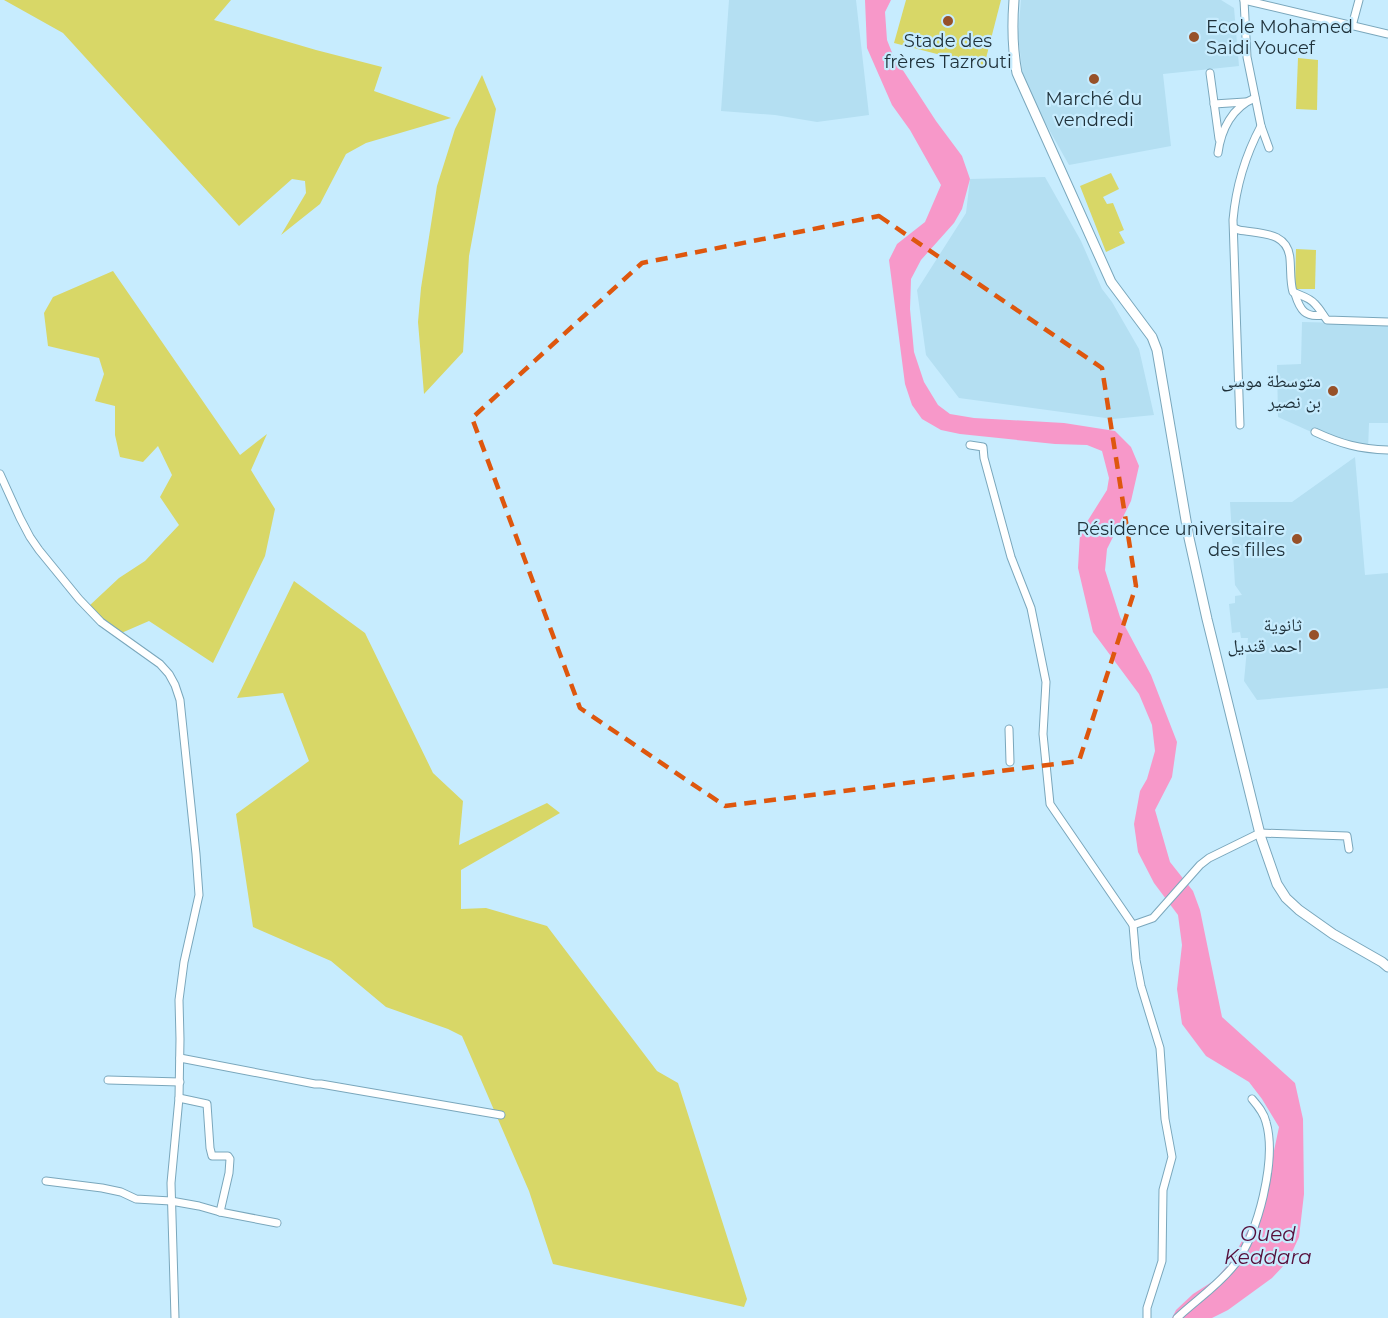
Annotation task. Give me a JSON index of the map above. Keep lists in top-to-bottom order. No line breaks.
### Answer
{"water":["Oued Keddara"],"places":["Stade des frères Tazrouti","Ecole Mohamed Saidi Youcef","Marché du vendredi","متوسطة موسى بن نصير","Résidence universitaire des filles","ثانوية احمد قنديل"]}
